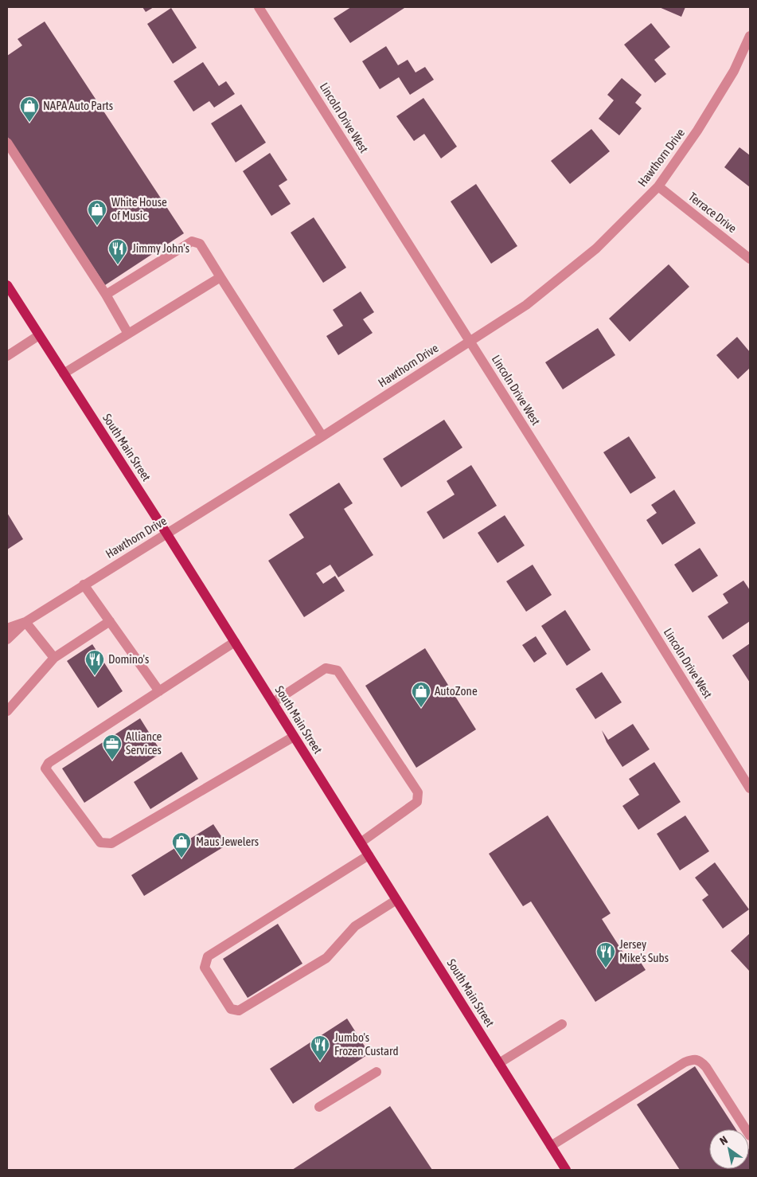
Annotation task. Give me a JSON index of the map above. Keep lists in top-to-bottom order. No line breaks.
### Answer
{"streets":{"main road":["South Main Street"],"street":["Lincoln Drive West","Hawthorn Drive","Terrace Drive"]},"crossings":[["Lincoln Drive West","Hawthorn Drive"],["Hawthorn Drive","Terrace Drive"],["Hawthorn Drive","South Main Street"]],"places":{"shop":["NAPA Auto Parts","White House of Music","AutoZone","Maus Jewelers"],"restaurant":["Jimmy John's","Domino's","Jersey Mike's Subs","Jumbo's Frozen Custard"],"office":["Alliance Services"]},"north":"top left"}
